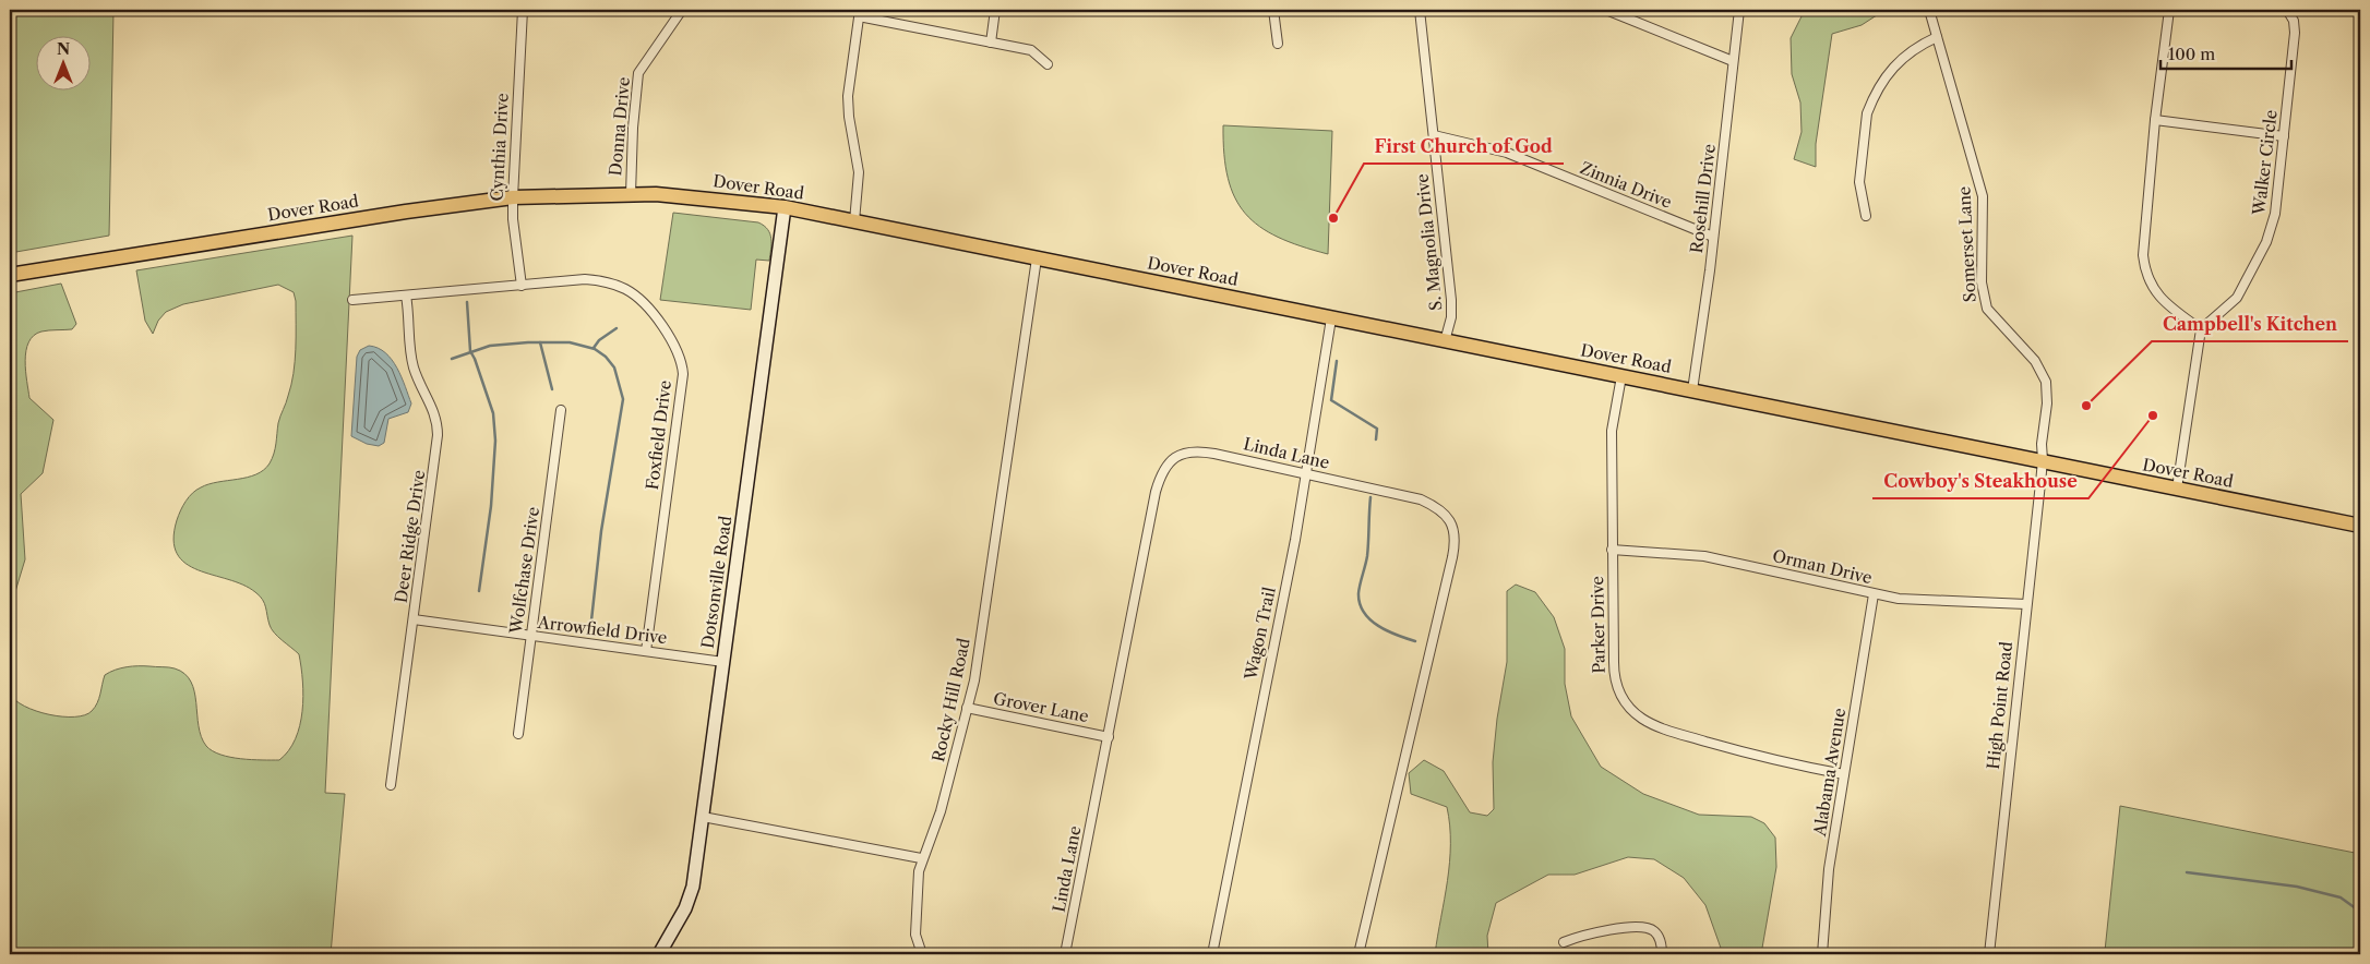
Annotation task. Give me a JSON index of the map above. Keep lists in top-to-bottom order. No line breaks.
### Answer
{"streets":{"main road":["Dover Road","Dotsonville Road"],"street":["Donna Drive","Cynthia Drive","Walker Circle","Zinnia Drive","Rosehill Drive","S. Magnolia Drive","Somerset Lane","Foxfield Drive","Linda Lane","Deer Ridge Drive","Orman Drive","Wolfchase Drive","Parker Drive","Arrowfield Drive","Wagon Trail","Rocky Hill Road","High Point Road","Grover Lane","Alabama Avenue"]},"crossings":[["Donna Drive","Dover Road"],["Cynthia Drive","Dover Road"],["Cynthia Drive","Foxfield Drive"],["Zinnia Drive","Rosehill Drive"],["Zinnia Drive","S. Magnolia Drive"],["Dover Road","Rosehill Drive"],["Dover Road","S. Magnolia Drive"],["Dover Road","Somerset Lane"],["Dover Road","Dotsonville Road"],["Dover Road","Parker Drive"],["Dover Road","Wagon Trail"],["Dover Road","Rocky Hill Road"],["Dover Road","High Point Road"],["Somerset Lane","High Point Road"],["Foxfield Drive","Deer Ridge Drive"],["Foxfield Drive","Arrowfield Drive"],["Linda Lane","Wagon Trail"],["Linda Lane","Grover Lane"],["Deer Ridge Drive","Arrowfield Drive"],["Orman Drive","Parker Drive"],["Orman Drive","High Point Road"],["Orman Drive","Alabama Avenue"],["Wolfchase Drive","Arrowfield Drive"],["Dotsonville Road","Arrowfield Drive"],["Parker Drive","Alabama Avenue"],["Rocky Hill Road","Grover Lane"]],"places":["First Church of God","Campbell's Kitchen","Cowboy's Steakhouse"],"scale_bar":"100 m","north":"top"}
